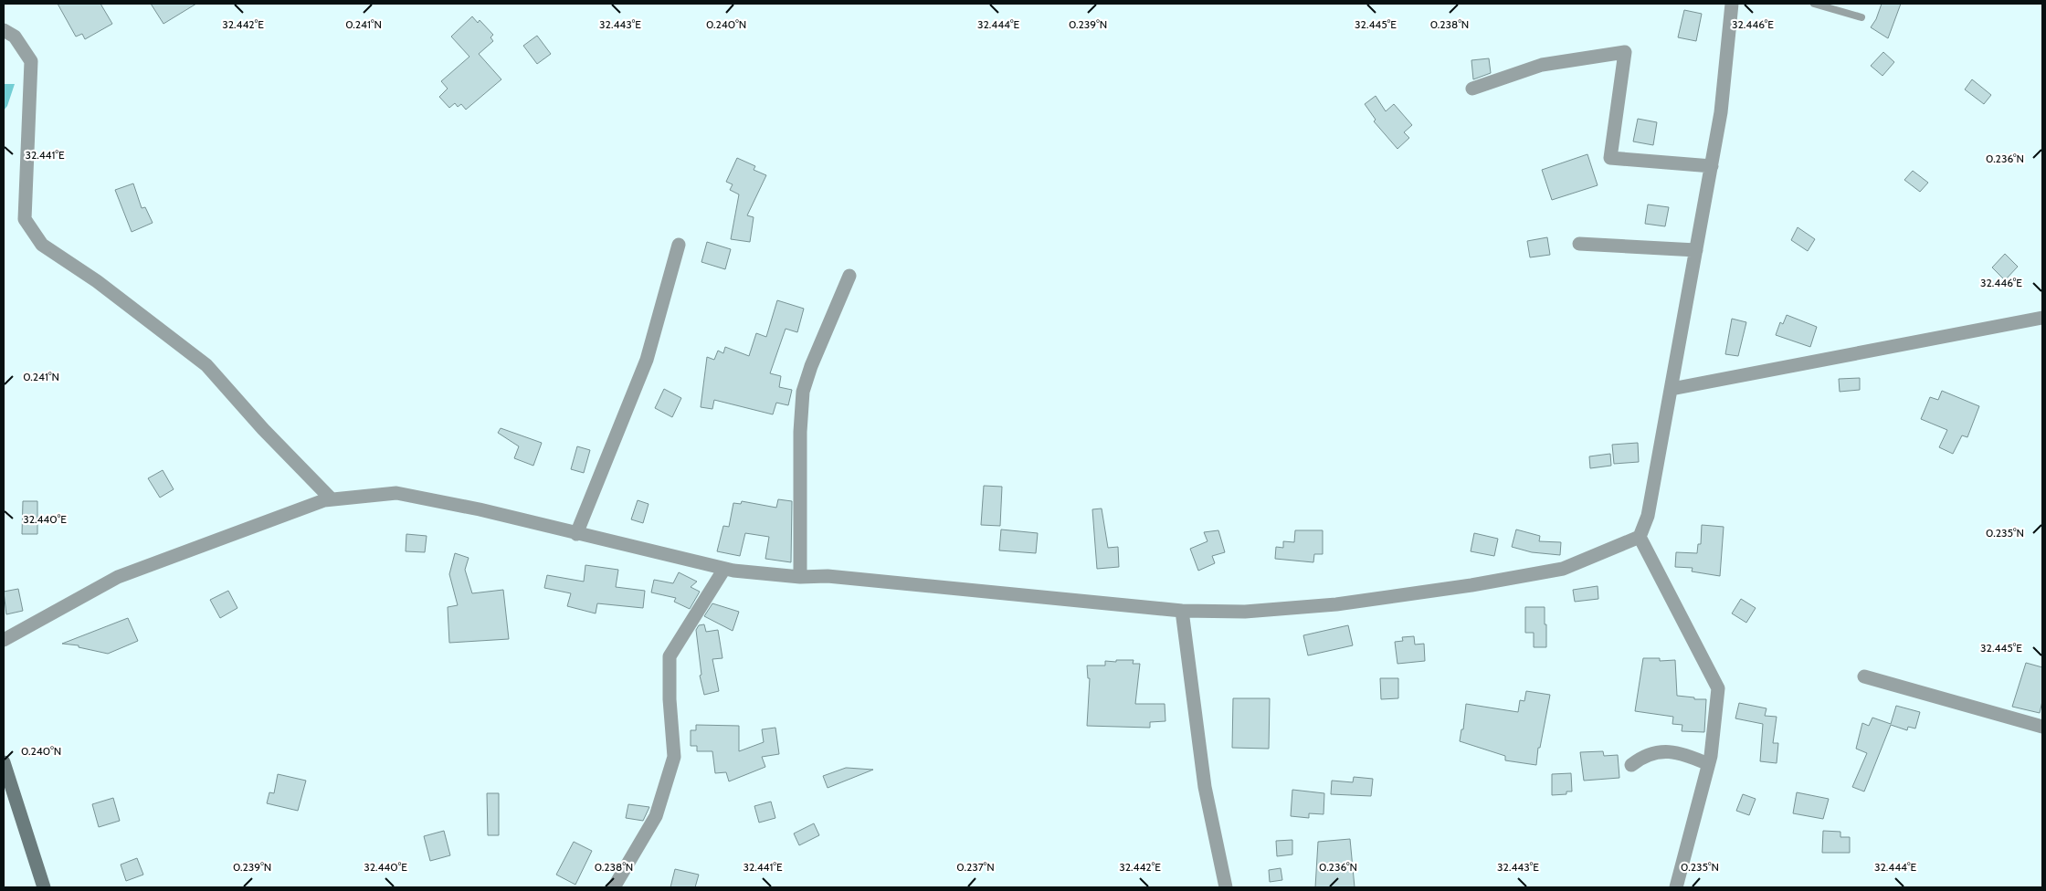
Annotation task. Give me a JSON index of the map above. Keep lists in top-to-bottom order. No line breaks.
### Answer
{"coordinates":["32.442°E","32.443°E","32.444°E","32.445°E","32.446°E","0.238°N","0.241°N","0.240°N","0.239°N","32.441°E","0.236°N","32.440°E","0.235°N","0.237°N"]}
